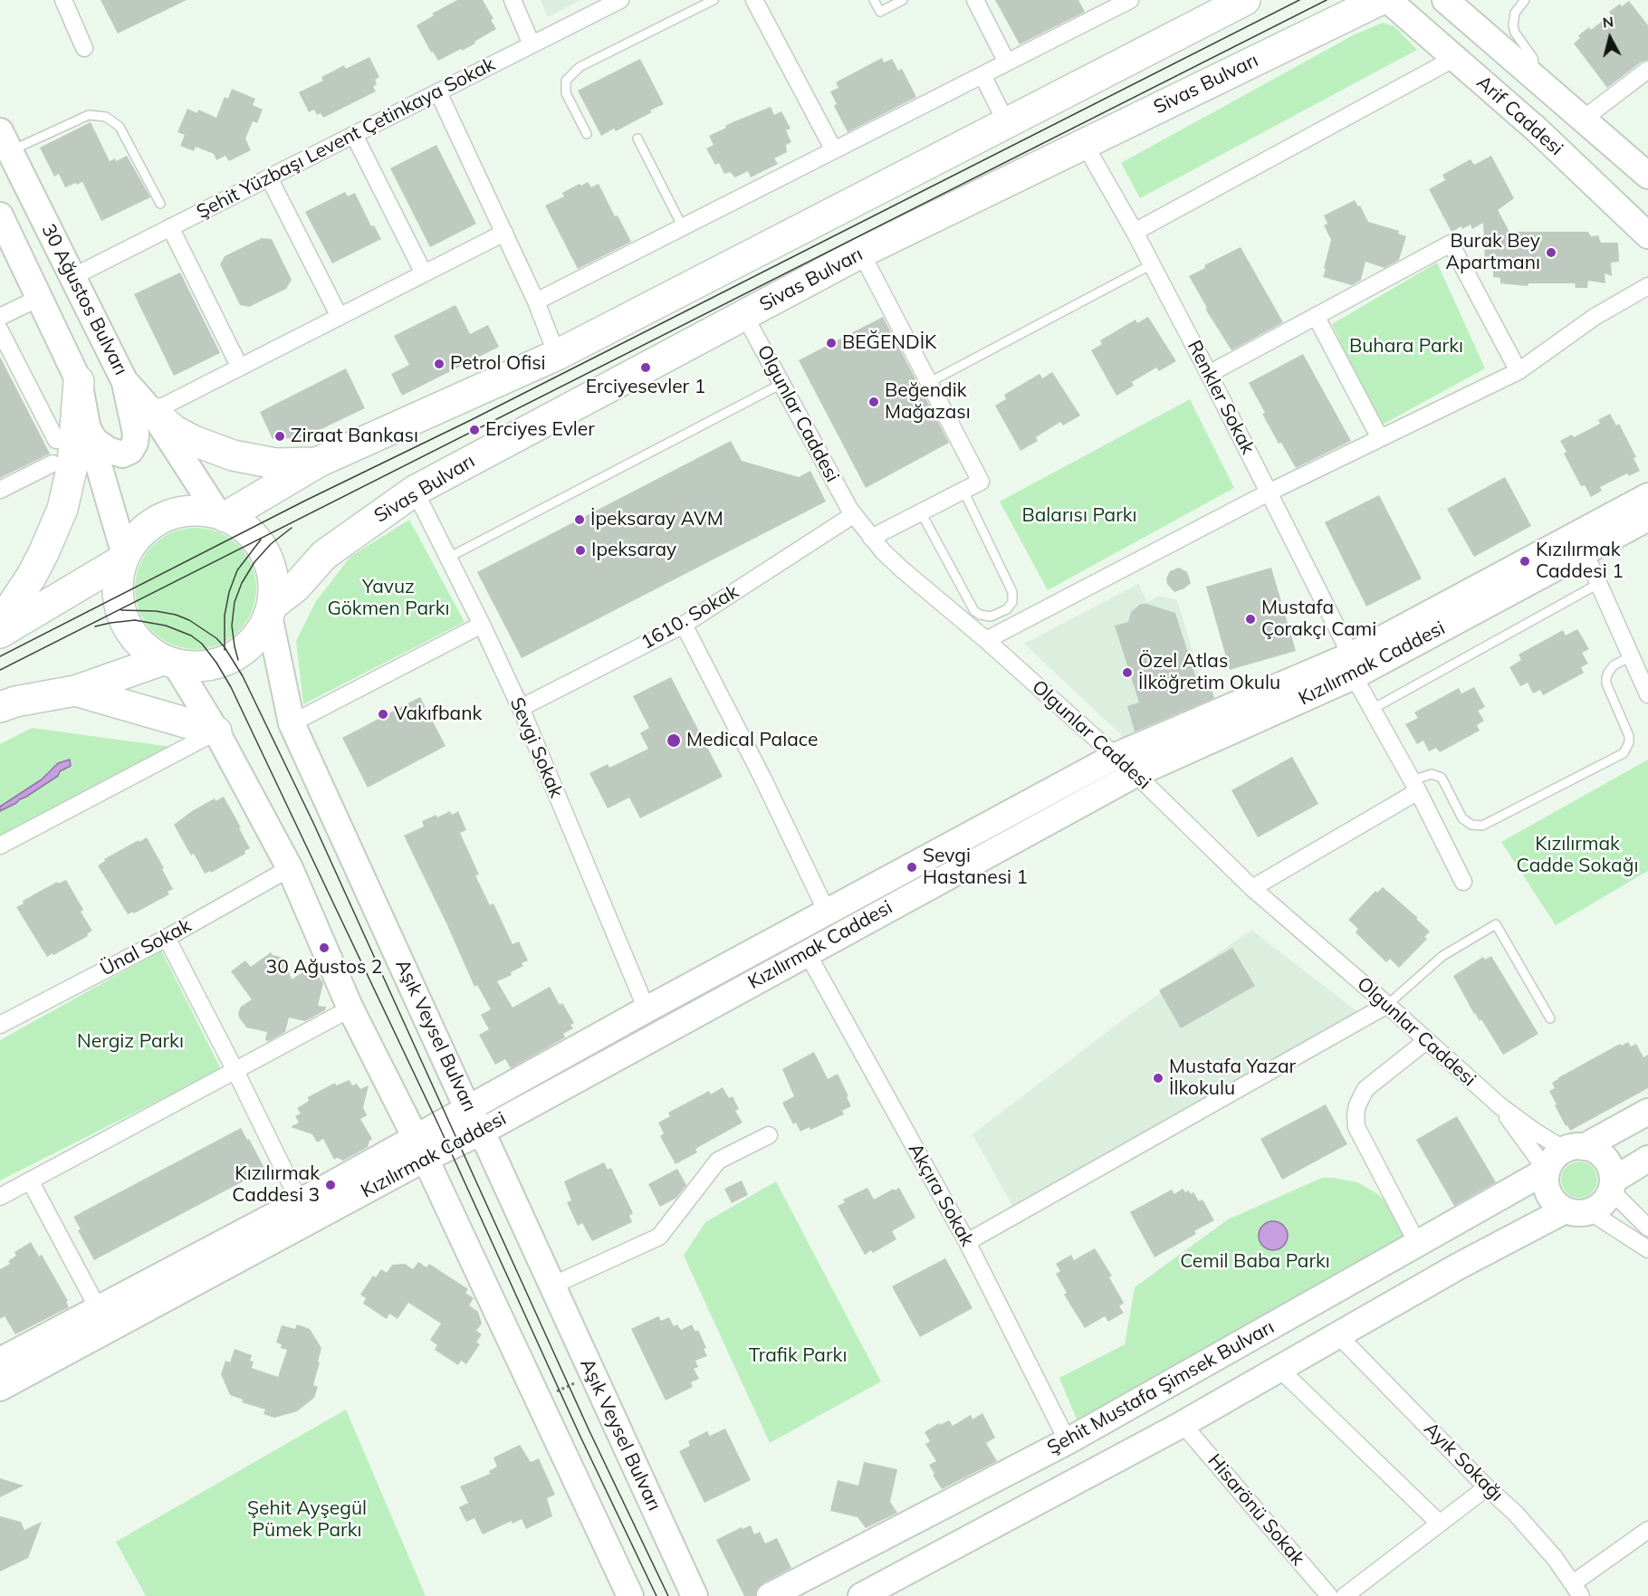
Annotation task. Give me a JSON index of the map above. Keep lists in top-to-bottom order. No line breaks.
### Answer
{"streets":{"highway":["Sivas Bulvarı"],"main road":["Arif Caddesi","30 Ağustos Bulvarı","Kızılırmak Caddesi","Aşık Veysel Bulvarı","Şehit Mustafa Şimsek Bulvarı"],"street":["Şehit Yüzbaşı Levent Çetinkaya Sokak","Renkler Sokak","Olgunlar Caddesi","1610. Sokak","Sevgi Sokak","Ünal Sokak","Akçıra Sokak","Ayık Sokağı","Hisarönü Sokak"]},"crossings":[["Sivas Bulvarı","30 Ağustos Bulvarı"],["Sivas Bulvarı","Renkler Sokak"],["Sivas Bulvarı","Olgunlar Caddesi"],["Sivas Bulvarı","Sevgi Sokak"],["Sivas Bulvarı","Aşık Veysel Bulvarı"],["Şehit Yüzbaşı Levent Çetinkaya Sokak","30 Ağustos Bulvarı"],["30 Ağustos Bulvarı","Aşık Veysel Bulvarı"],["Renkler Sokak","Kızılırmak Caddesi"],["Olgunlar Caddesi","1610. Sokak"],["Olgunlar Caddesi","Kızılırmak Caddesi"],["1610. Sokak","Sevgi Sokak"],["Kızılırmak Caddesi","Sevgi Sokak"],["Kızılırmak Caddesi","Aşık Veysel Bulvarı"],["Kızılırmak Caddesi","Akçıra Sokak"],["Akçıra Sokak","Şehit Mustafa Şimsek Bulvarı"]],"parks":["Buhara Parkı","Balarısı Parkı","Yavuz Gökmen Parkı","Kızılırmak Cadde Sokağı","Nergiz Parkı","Cemil Baba Parkı","Trafik Parkı","Şehit Ayşegül Pümek Parkı"],"places":["Burak Bey Apartmanı","BEĞENDİK","Petrol Ofisi","Erciyesevler 1","Beğendik Mağazası","Erciyes Evler","Ziraat Bankası","İpeksaray AVM","Ipeksaray","Kızılırmak Caddesi 1","Mustafa Çorakçı Cami","Özel Atlas İlköğretim Okulu","Vakıfbank","Medical Palace","Sevgi Hastanesi 1","30 Ağustos 2","Mustafa Yazar İlkokulu","Kızılırmak Caddesi 3"],"north":"top"}
